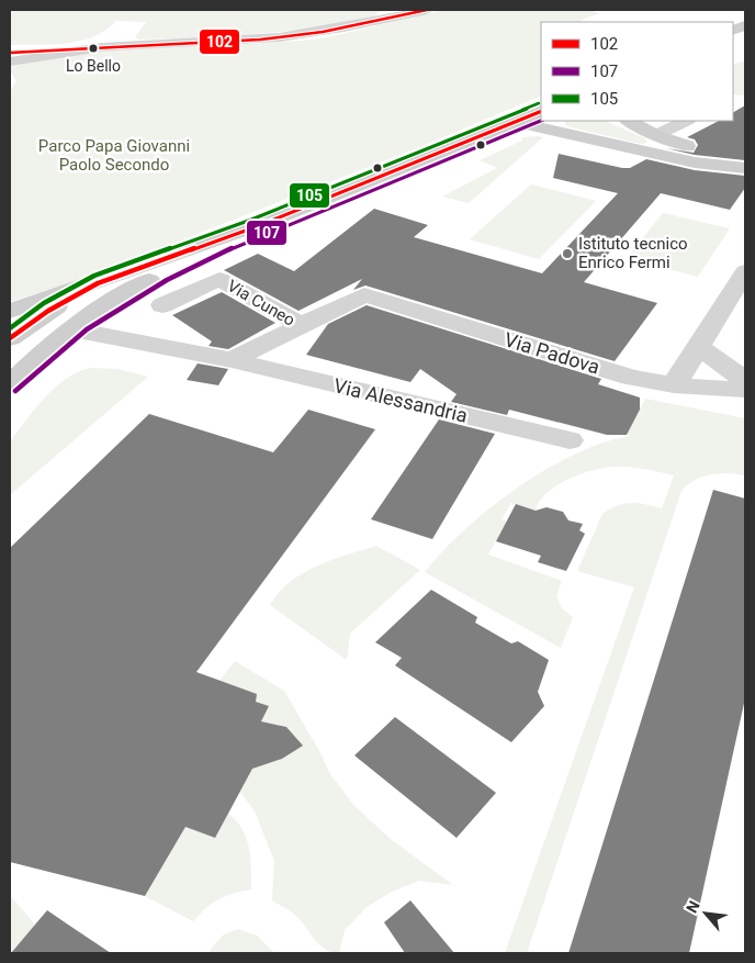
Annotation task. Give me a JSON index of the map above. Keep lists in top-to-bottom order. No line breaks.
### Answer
{"streets":{"street":["Via Cuneo","Via Padova","Via Alessandria"]},"crossings":[["Via Cuneo","Via Padova"]],"parks":["Parco Papa Giovanni Paolo Secondo"],"places":["Lo Bello","Istituto tecnico Enrico Fermi"],"lines":["transit line 102","transit line 105","transit line 107"],"legend":["102","107","105"],"north":"top left"}
